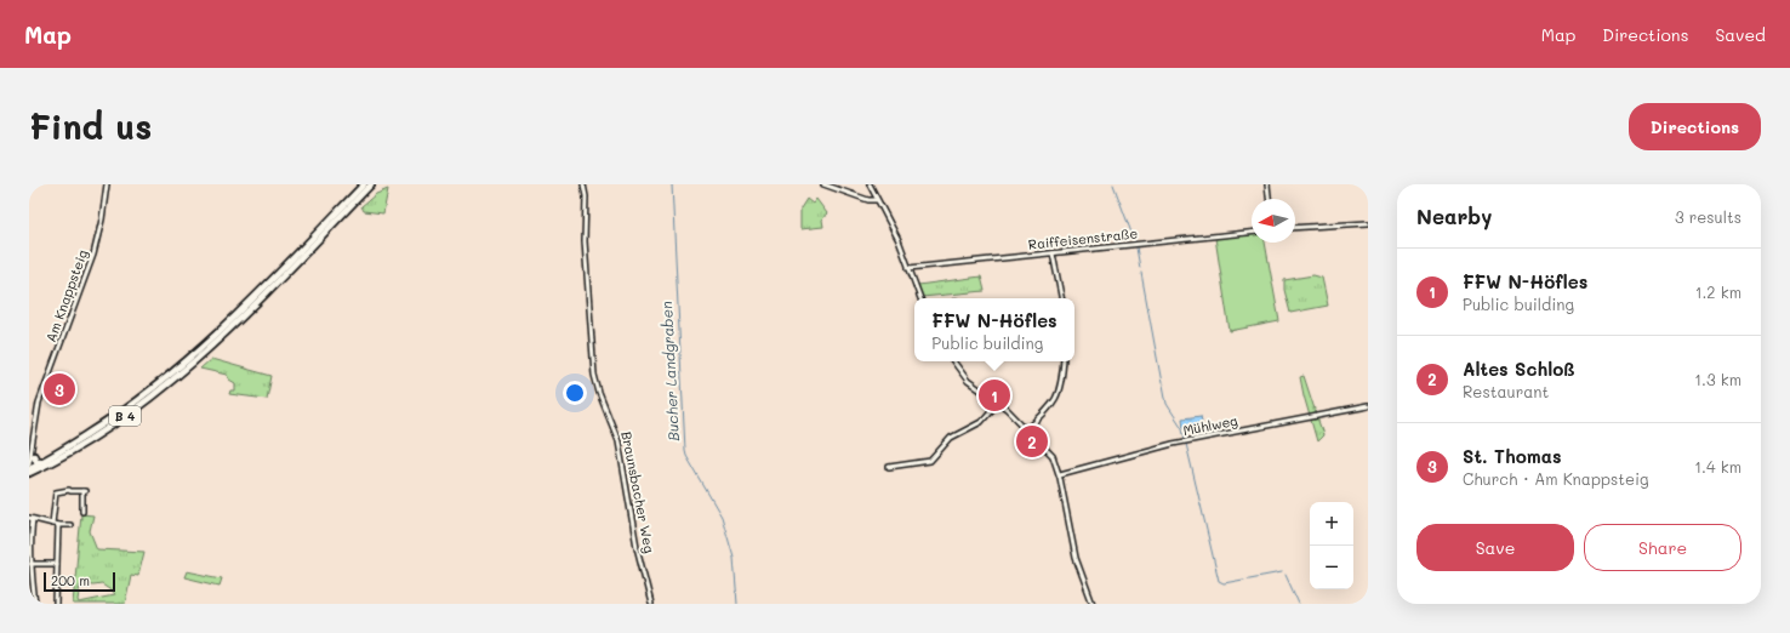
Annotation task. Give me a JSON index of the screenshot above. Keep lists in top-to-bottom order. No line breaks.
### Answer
{"streets":{"main road":["B 4"],"street":["Raiffeisenstraße","Am Knappsteig","Mühlweg","Braunsbacher Weg"]},"crossings":[["Am Knappsteig","B 4"]],"water":["Bucher Landgraben"],"scale_bar":"200 m","north":"left","page":{"header":"Map","nav":["Map","Directions","Saved"],"buttons":["Directions",["Save","Share"]],"title":"Find us","heading":["Nearby","3 results"],"list":[{"mark":"1","name":"FFW N-Höfles","note":"Public building","value":"1.2 km"},{"mark":"2","name":"Altes Schloß","note":"Restaurant","value":"1.3 km"},{"mark":"3","name":"St. Thomas","note":"Church · Am Knappsteig","value":"1.4 km"}],"popup":["FFW N-Höfles","Public building"],"pins":["3","1","2"],"map_buttons":["+","−"],"scale":"200 m"}}
